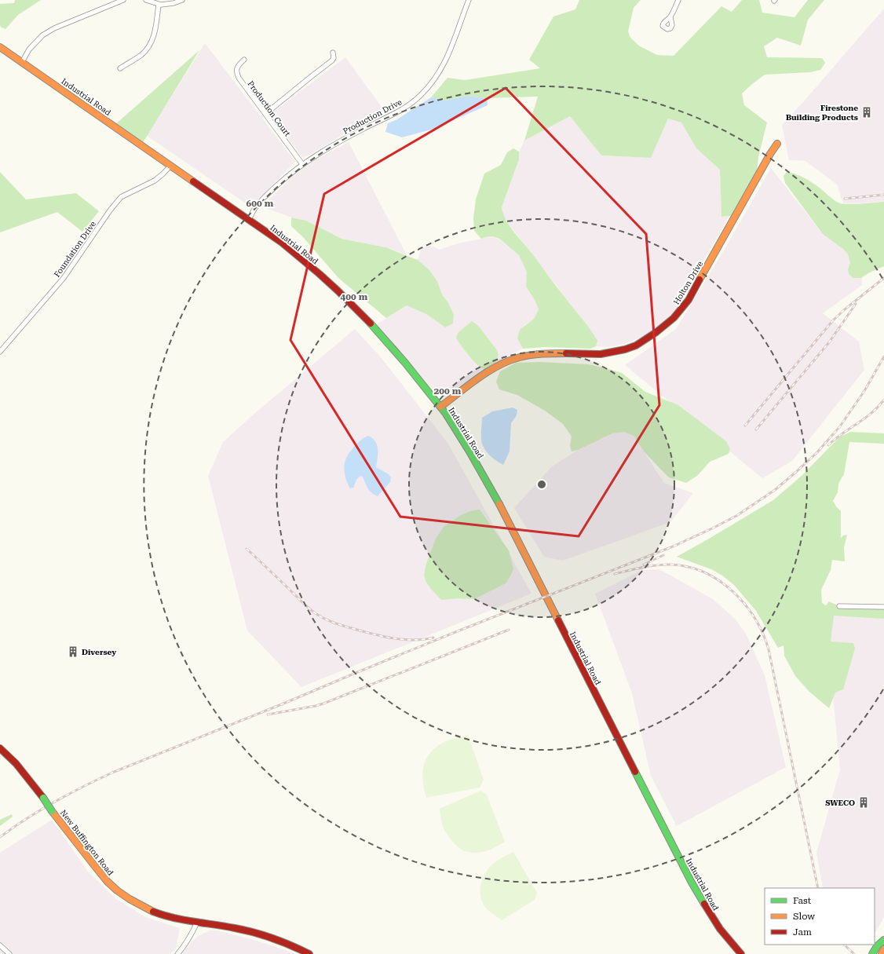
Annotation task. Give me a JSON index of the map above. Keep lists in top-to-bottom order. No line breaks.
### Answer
{"streets":{"main road":["Industrial Road","Holton Drive","New Buffington Road"],"street":["Production Court","Production Drive","Foundation Drive"]},"crossings":[["Industrial Road","Production Drive"],["Industrial Road","Foundation Drive"],["Industrial Road","Holton Drive"],["Production Court","Production Drive"]],"places":{"building":["Firestone Building Products","Diversey","SWECO"]},"legend":["Fast","Slow","Jam"],"rings":["600 m","400 m","200 m"]}
